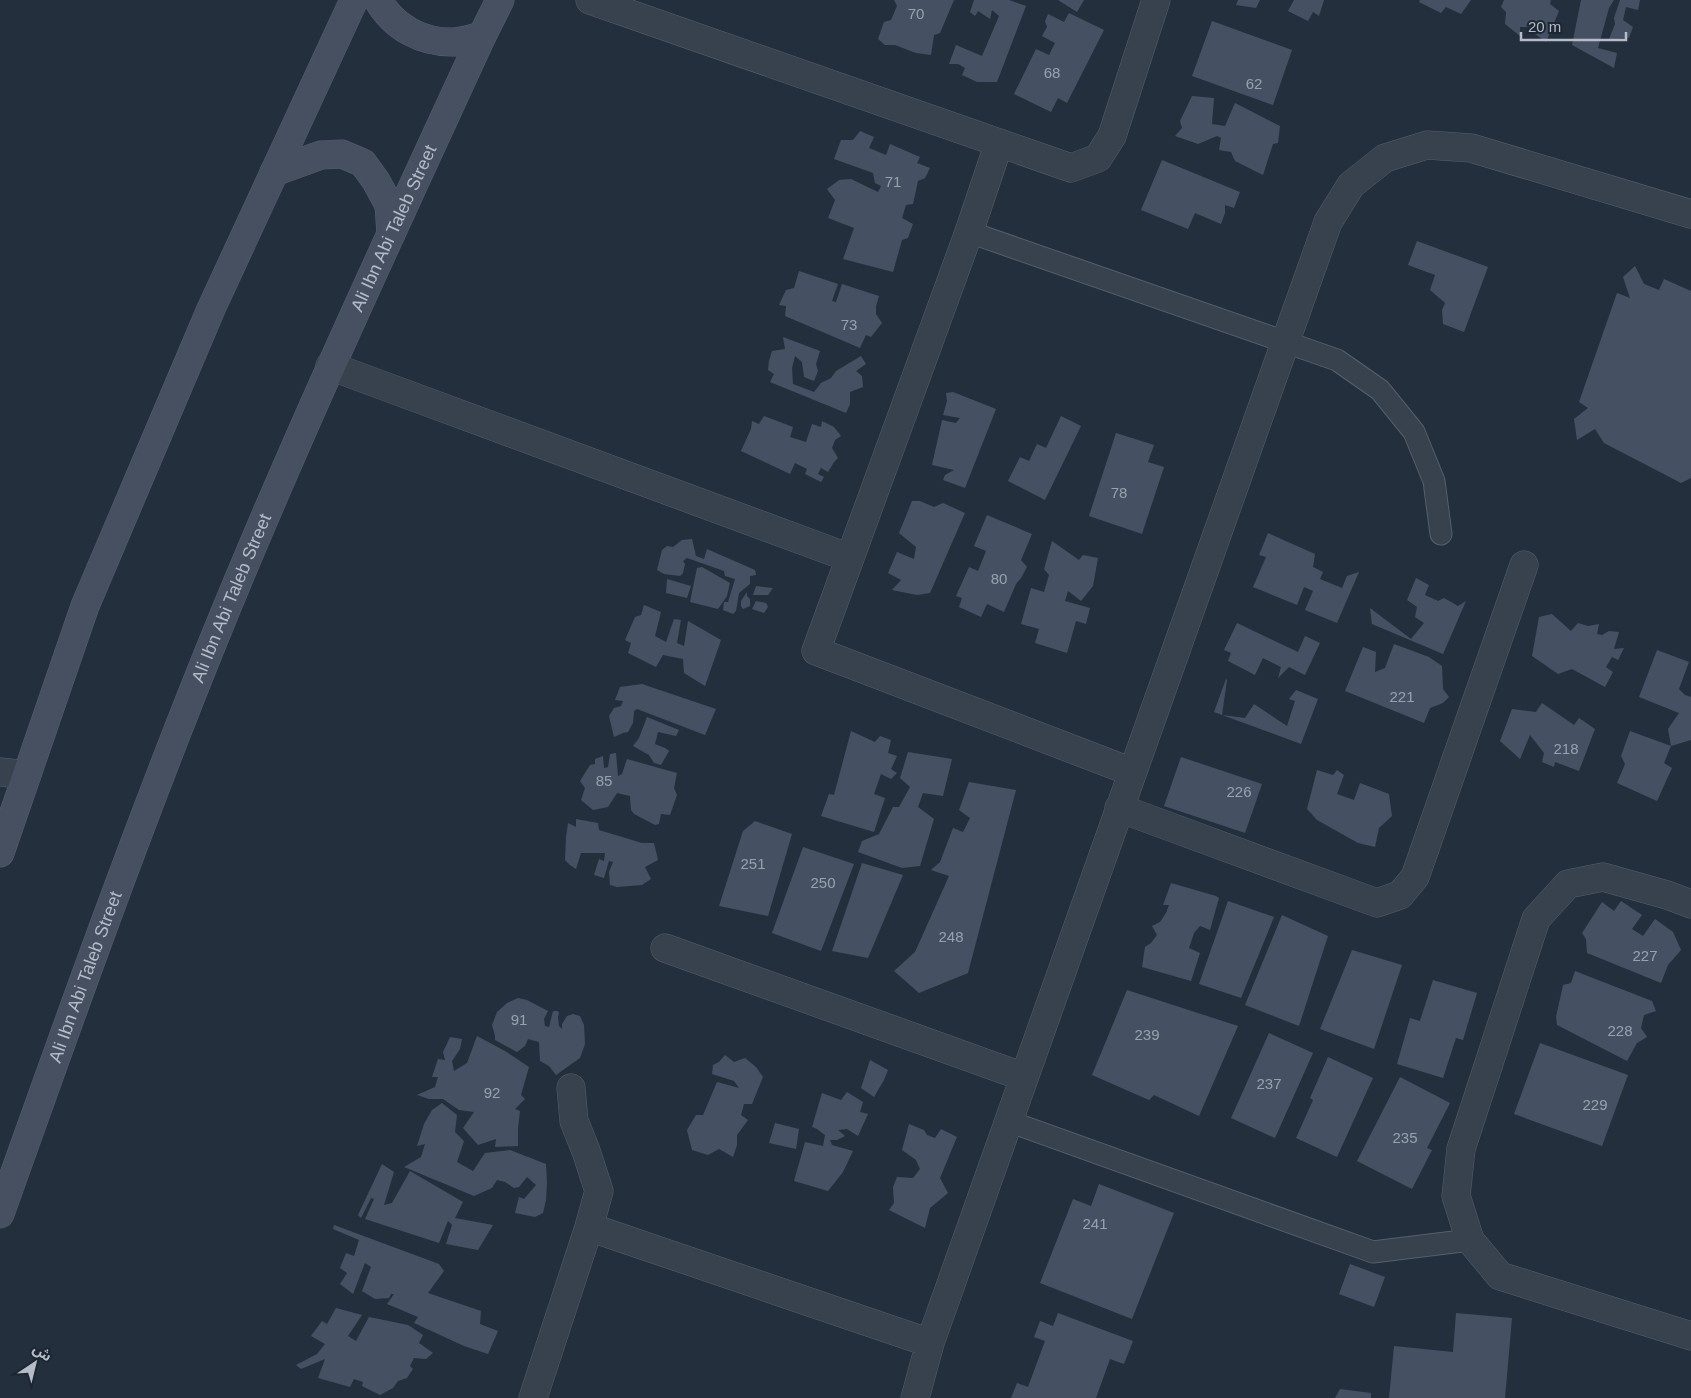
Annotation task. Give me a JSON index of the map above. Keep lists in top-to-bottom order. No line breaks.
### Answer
{"streets":{"street":["Ali Ibn Abi Taleb Street"]},"house_numbers":["70","68","62","71","73","78","80","221","218","85","226","251","250","248","227","91","228","239","237","92","229","235","241"],"scale_bar":"20 m","north":"top right"}
